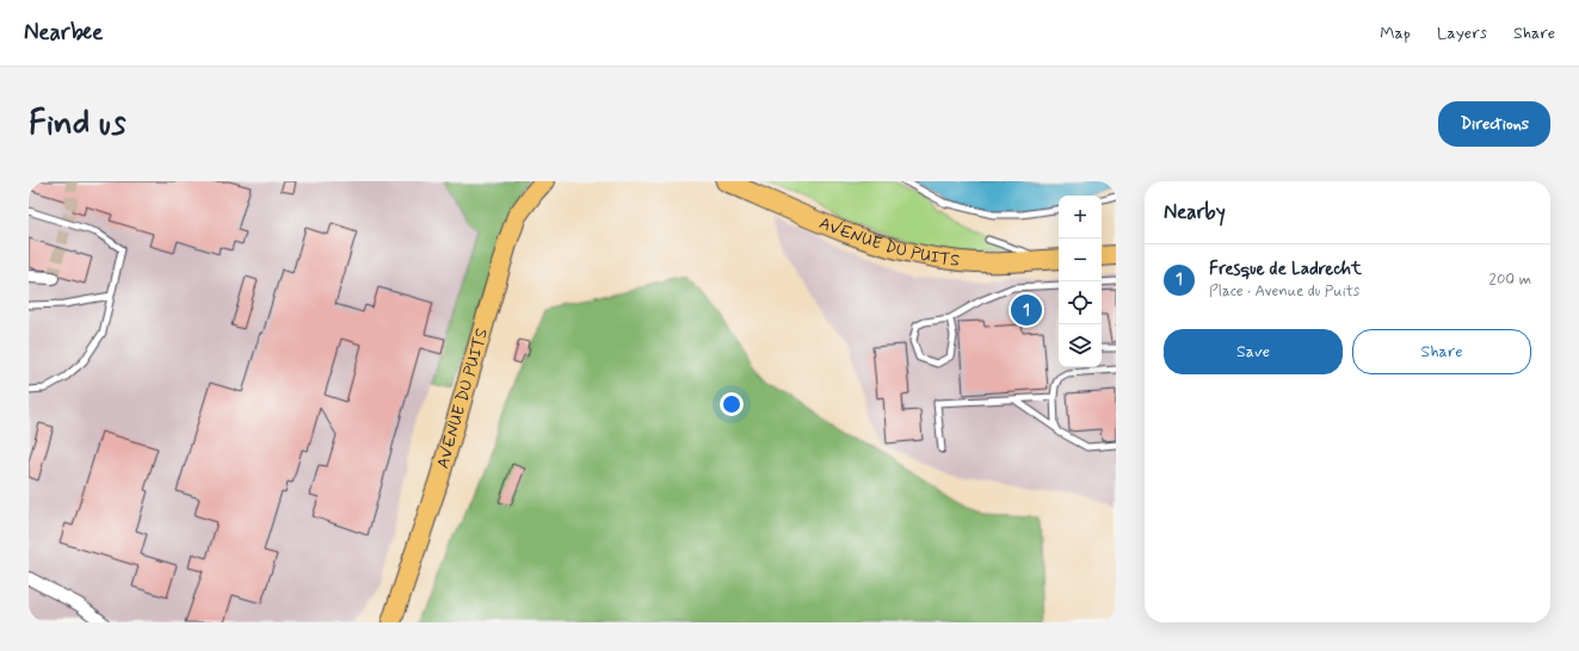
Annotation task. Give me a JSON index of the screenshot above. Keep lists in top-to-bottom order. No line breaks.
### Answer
{"streets":{"main road":["AVENUE DU PUITS"]},"page":{"header":"Nearbee","nav":["Map","Layers","Share"],"buttons":["Directions",["Save","Share"]],"title":"Find us","heading":"Nearby","map_buttons":["+","−"],"list":[{"mark":"1","name":"Fresque de Ladrecht","note":"Place · Avenue du Puits","value":"200 m"}],"pins":"1"}}
